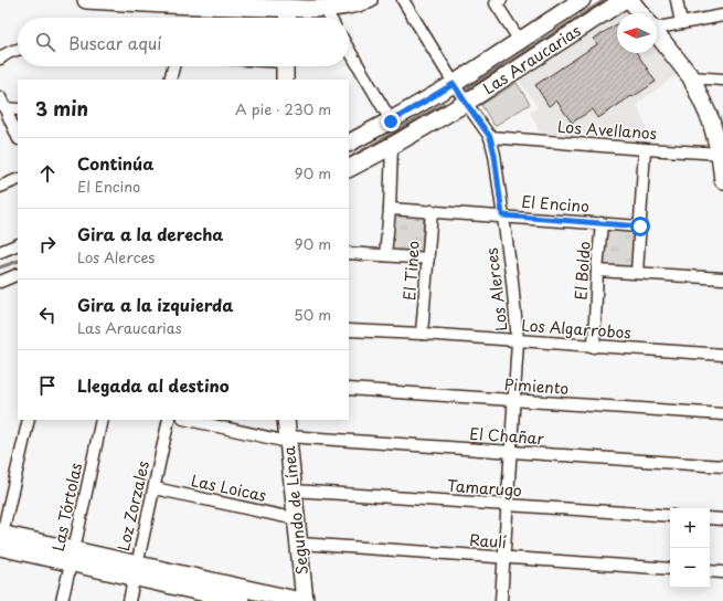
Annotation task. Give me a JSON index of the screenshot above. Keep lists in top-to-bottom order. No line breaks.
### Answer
{"streets":{"street":["Las Araucarias","Los Avellanos","El Encino","El Tineo","El Boldo","Los Alerces","Los Algarrobos","Pimiento","El Chañar","Las Loicas","Tamarugo","Loz Zorzales","Las Tórtolas","Segundo de Línea","Raulí"]},"crossings":[["Las Araucarias","El Tineo"],["Las Araucarias","Los Alerces"],["Los Avellanos","Los Alerces"],["El Encino","El Tineo"],["El Encino","El Boldo"],["El Encino","Los Alerces"],["El Tineo","Los Algarrobos"],["El Boldo","Los Algarrobos"],["Los Alerces","Los Algarrobos"],["Los Alerces","Pimiento"],["Los Alerces","El Chañar"],["Los Alerces","Tamarugo"],["Los Alerces","Raulí"],["El Chañar","Segundo de Línea"],["Las Loicas","Loz Zorzales"],["Las Loicas","Segundo de Línea"],["Tamarugo","Segundo de Línea"],["Segundo de Línea","Raulí"]],"north":"left","page":{"search":"Buscar aquí","heading":["3 min","A pie · 230 m"],"list":[["Continúa","El Encino","90 m"],["Gira a la derecha","Los Alerces","90 m"],["Gira a la izquierda","Las Araucarias","50 m"],"Llegada al destino"],"map_buttons":["+","−"]}}
